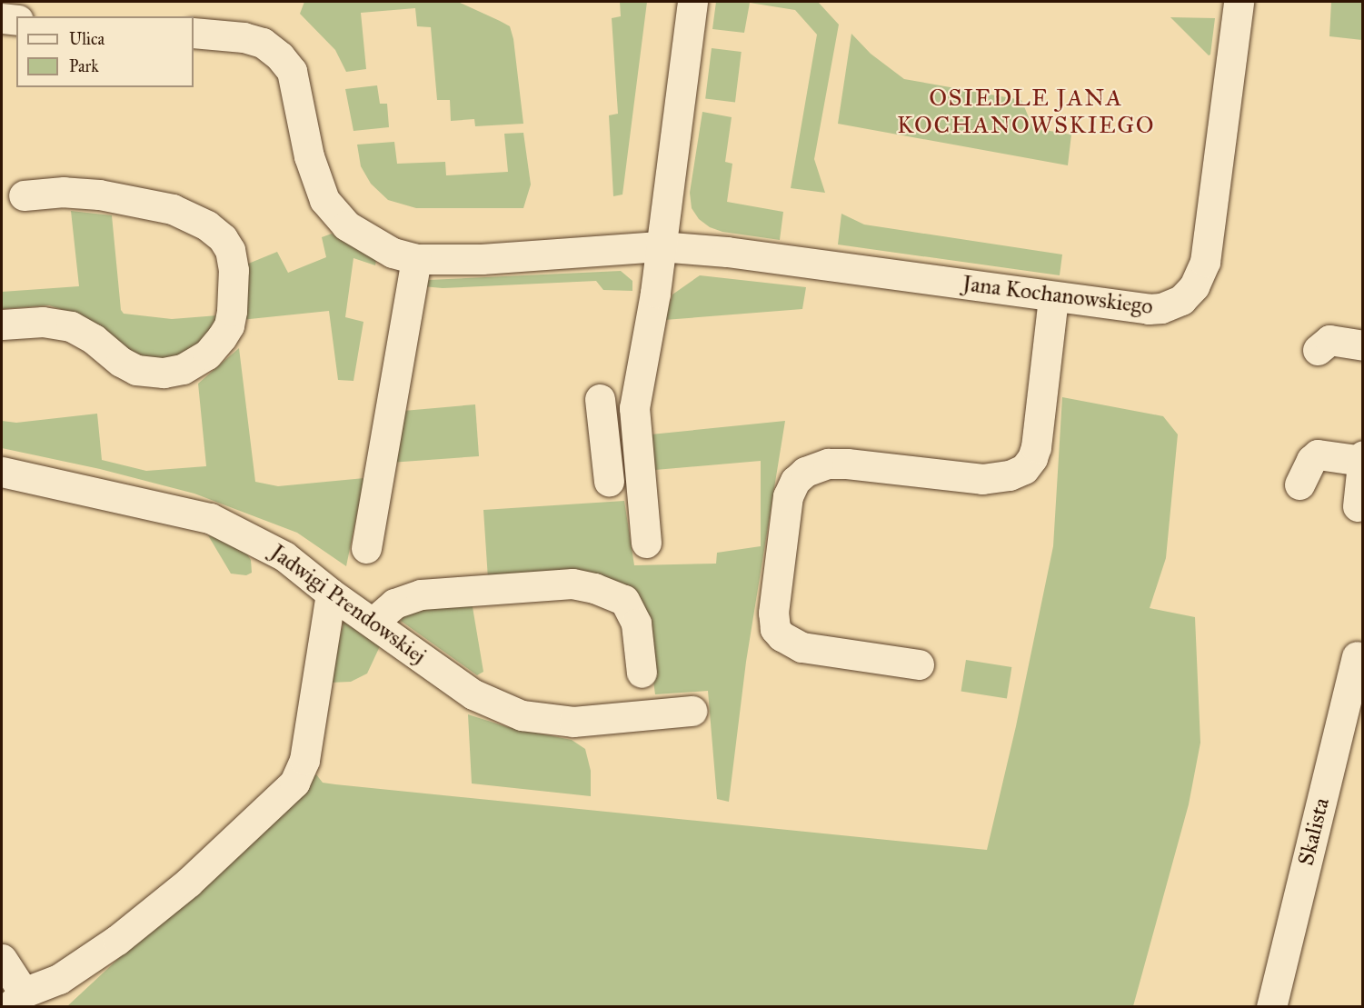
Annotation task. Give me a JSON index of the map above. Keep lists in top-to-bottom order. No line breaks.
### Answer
{"streets":{"street":["Jana Kochanowskiego","Jadwigi Prendowskiej","Skalista"]},"districts":["OSIEDLE JANA KOCHANOWSKIEGO"],"legend":["Ulica","Park"]}
